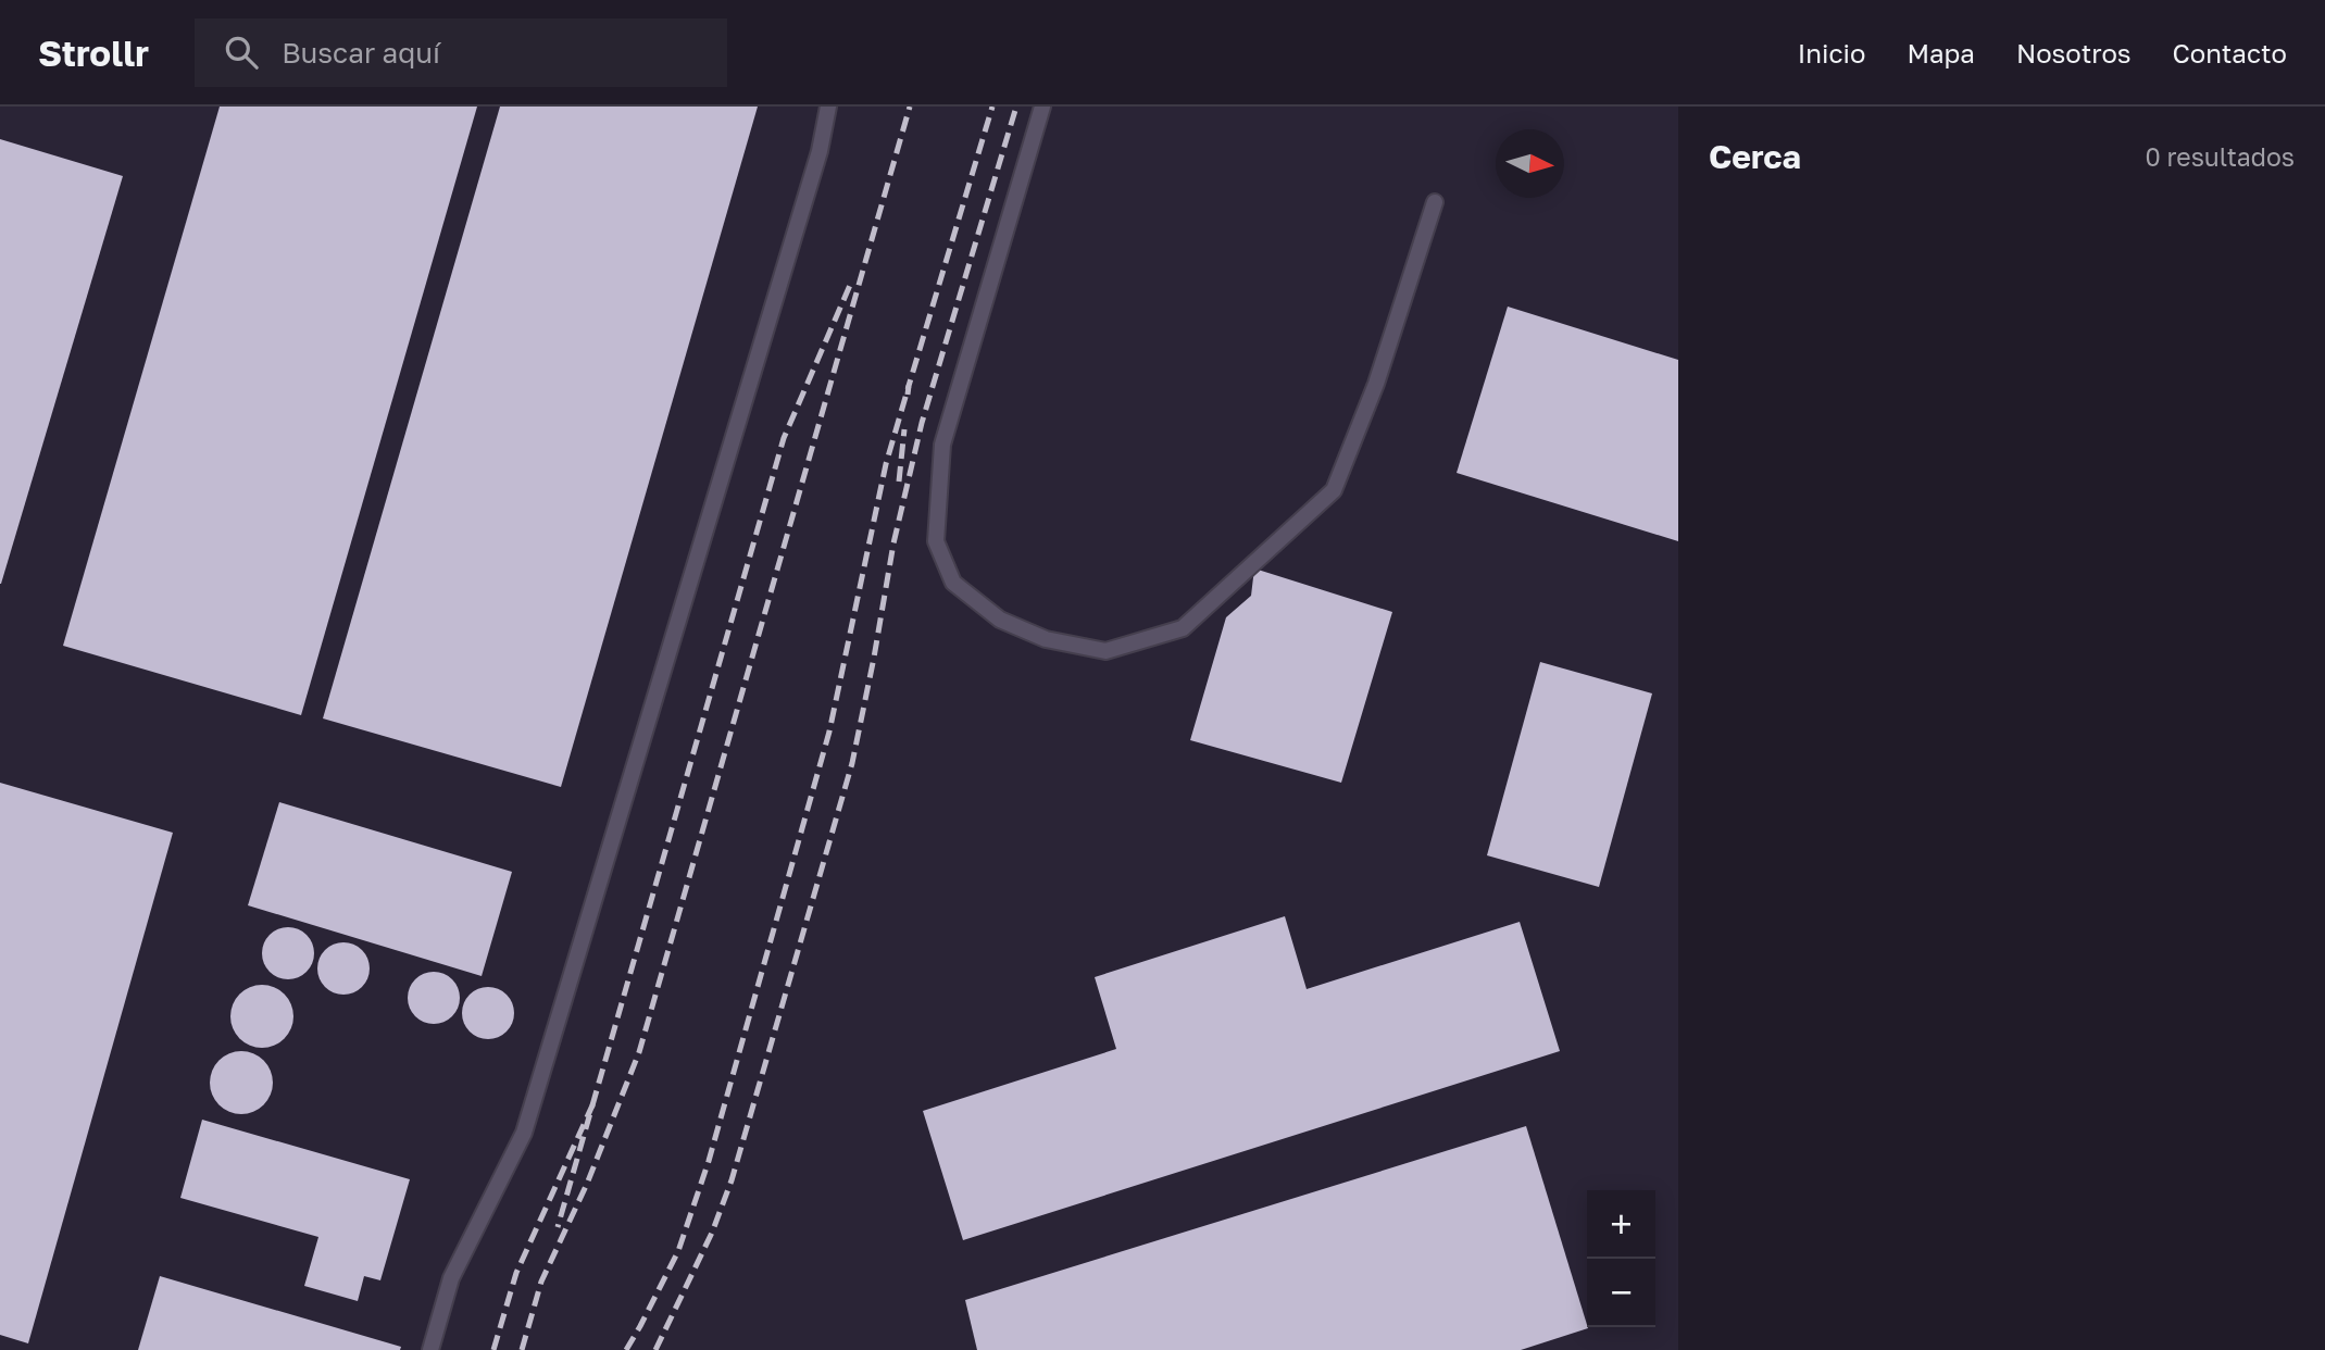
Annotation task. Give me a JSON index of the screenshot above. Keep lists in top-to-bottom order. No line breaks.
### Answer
{"north":"right","page":{"header":"Strollr","search":"Buscar aquí","nav":["Inicio","Mapa","Nosotros","Contacto"],"heading":["Cerca","0 resultados"],"map_buttons":["+","−"]}}
